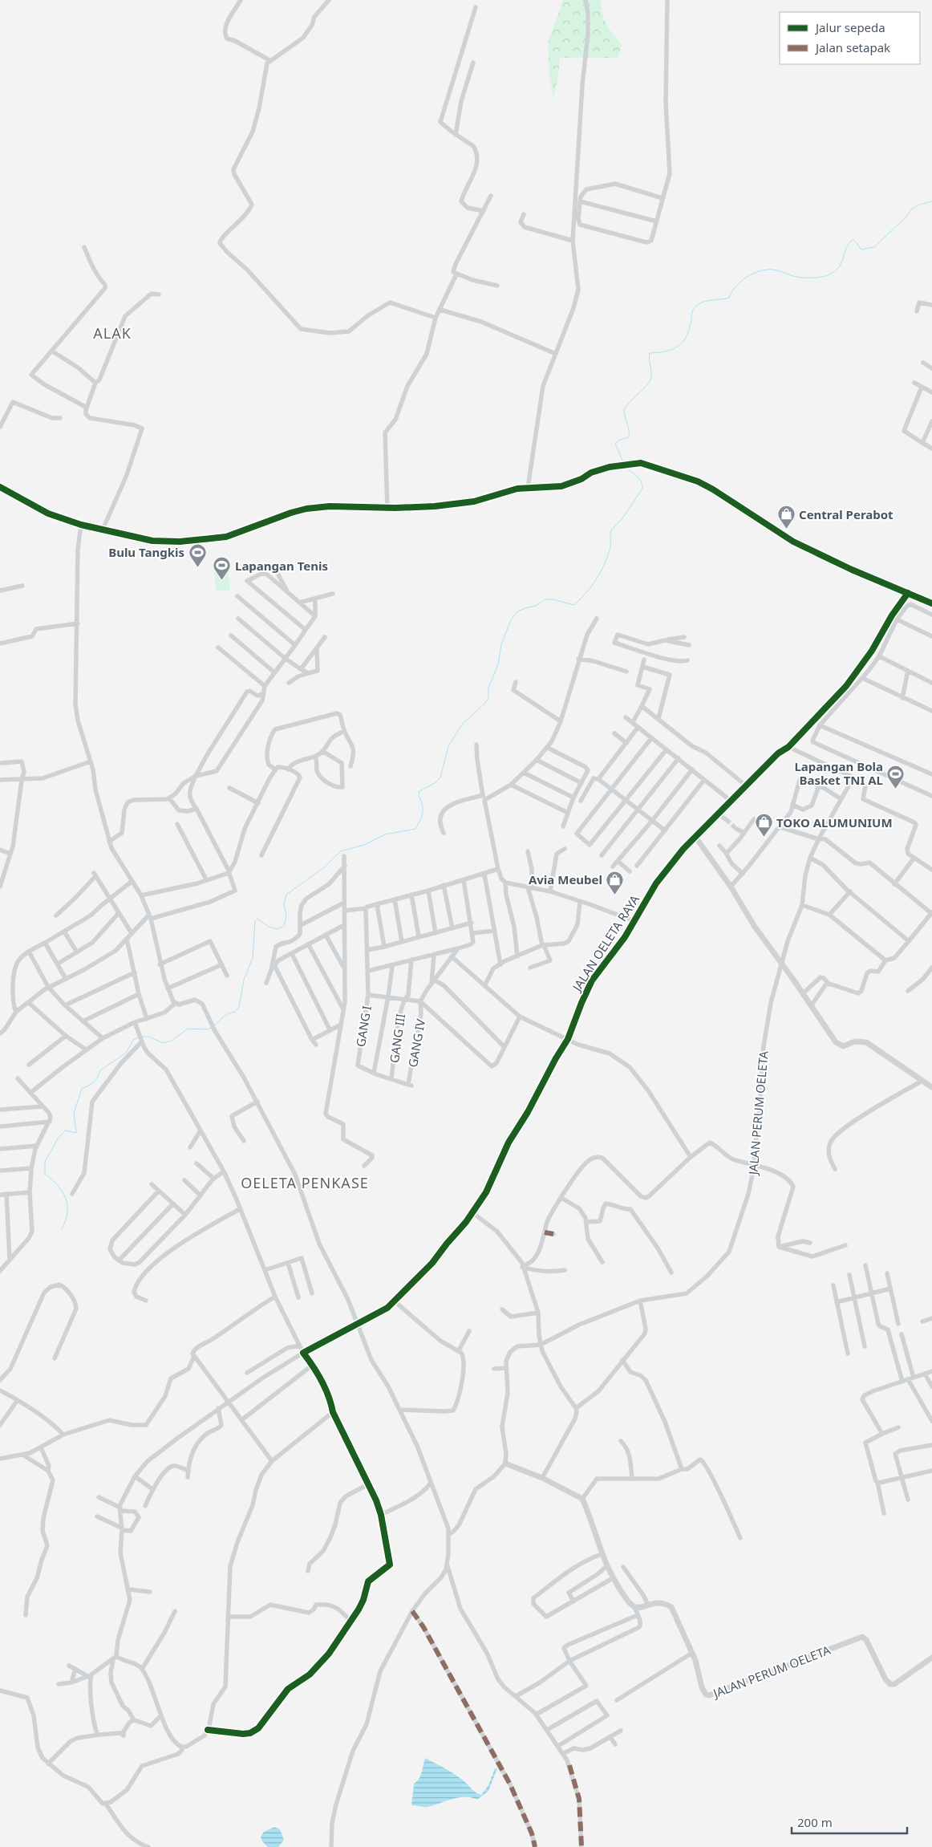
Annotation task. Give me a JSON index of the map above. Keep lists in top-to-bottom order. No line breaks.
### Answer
{"streets":{"street":["JALAN OELETA RAYA","GANG I","GANG III","GANG IV","JALAN PERUM OELETA"]},"crossings":[["GANG III","GANG IV"]],"districts":["ALAK","OELETA PENKASE"],"places":{"shop":["Central Perabot","TOKO ALUMUNIUM","Avia Meubel"],"sports":["Bulu Tangkis","Lapangan Tenis","Lapangan Bola Basket TNI AL"]},"legend":["Jalur sepeda","Jalan setapak"],"scale_bar":"200 m"}
